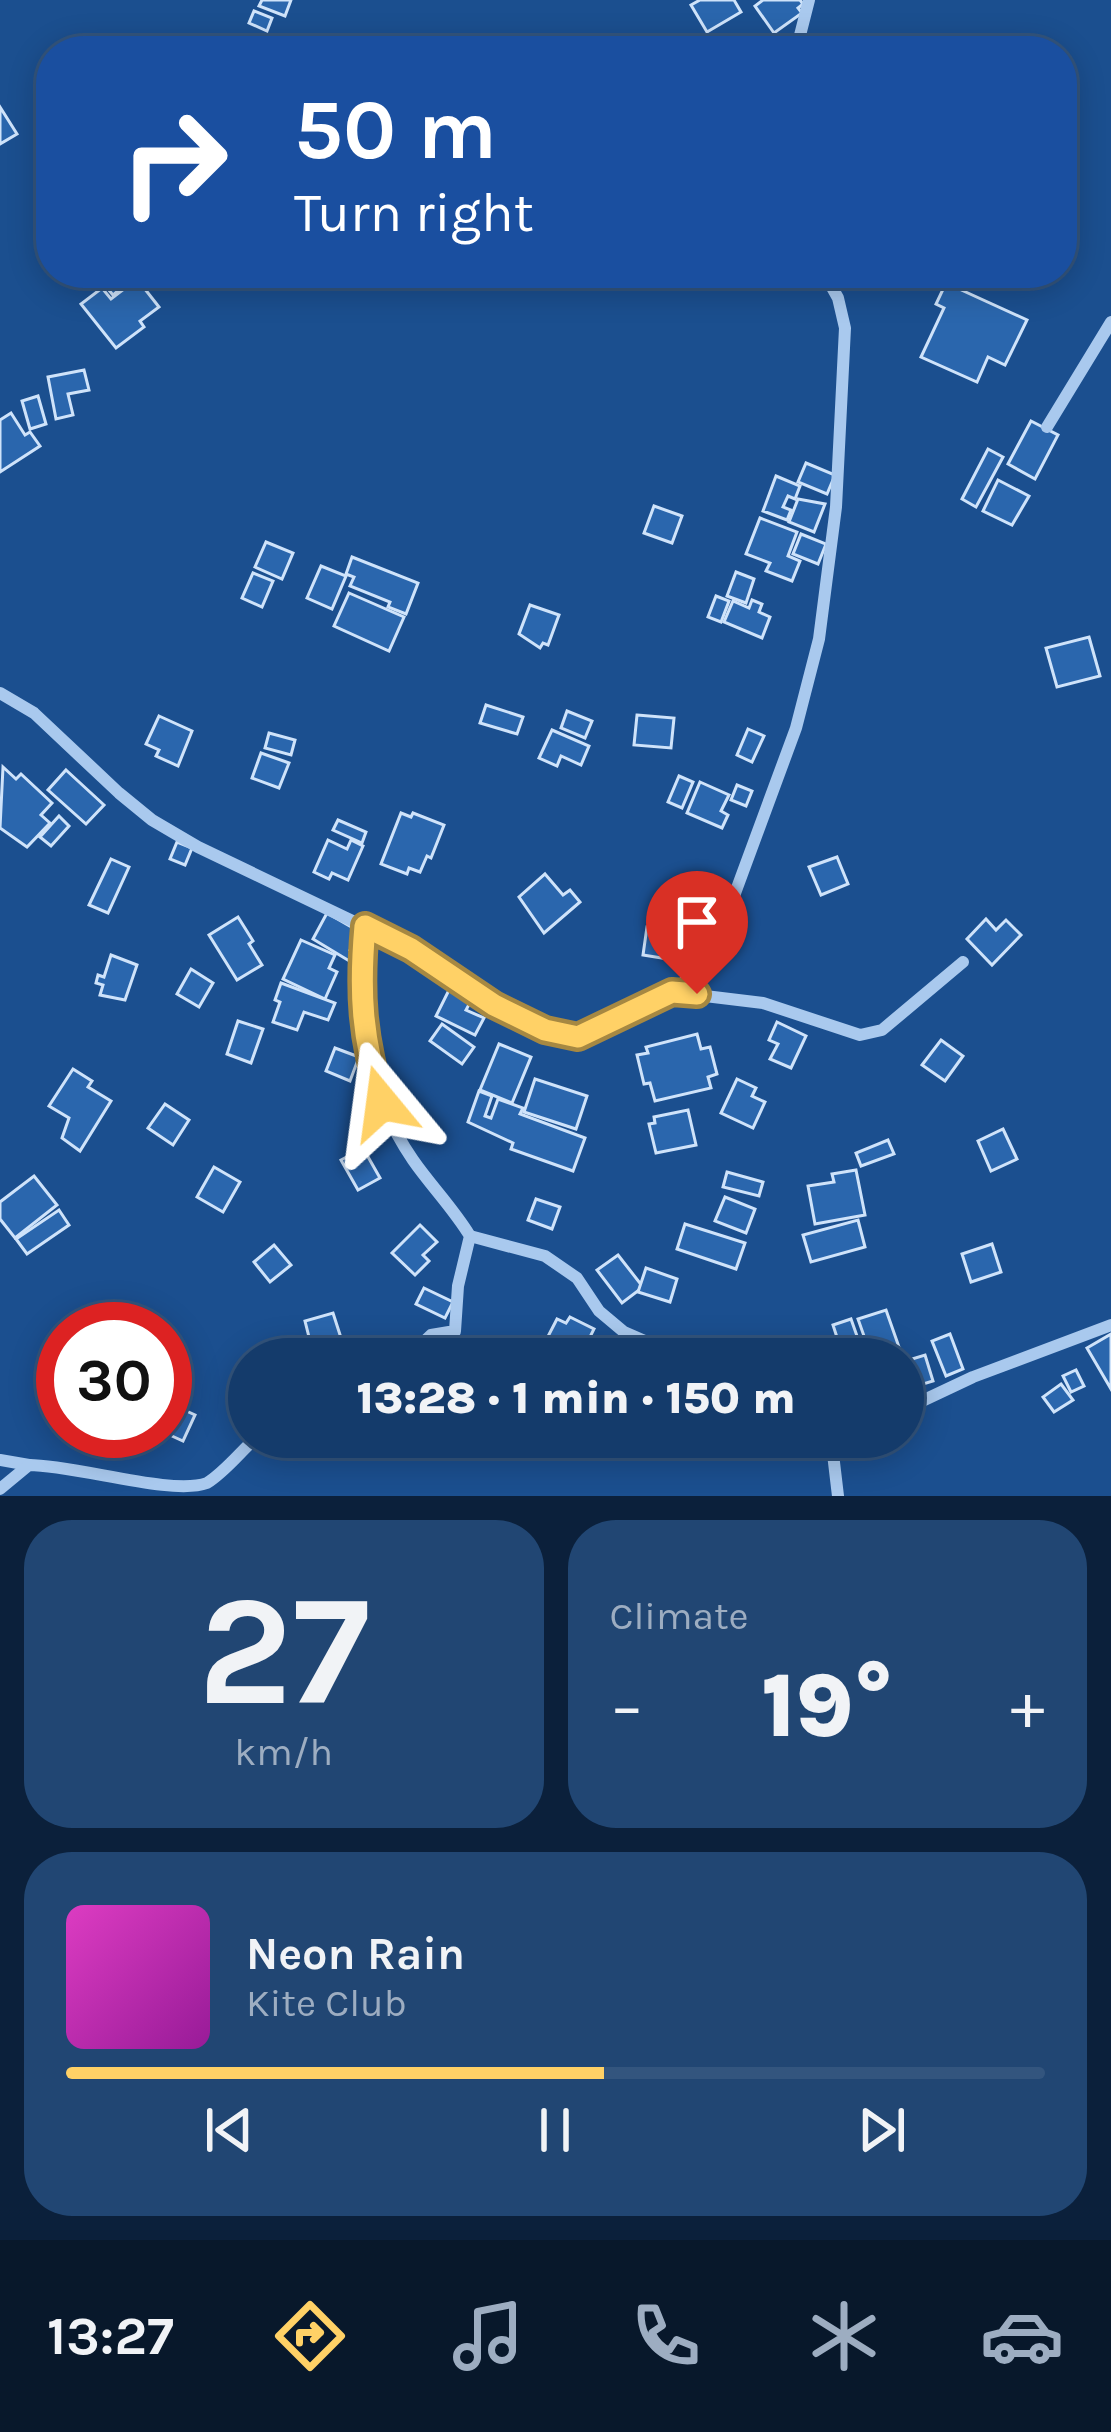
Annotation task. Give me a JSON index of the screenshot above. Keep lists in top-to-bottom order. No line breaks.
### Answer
{"page":{"turn":["50 m","Turn right"],"limit":"30","trip":"13:28 · 1 min · 150 m","tile":[["27","km/h"],"Climate"],"heat":["−","19°","+"],"song":["Neon Rain","Kite Club"],"tabs":"13:27"}}
